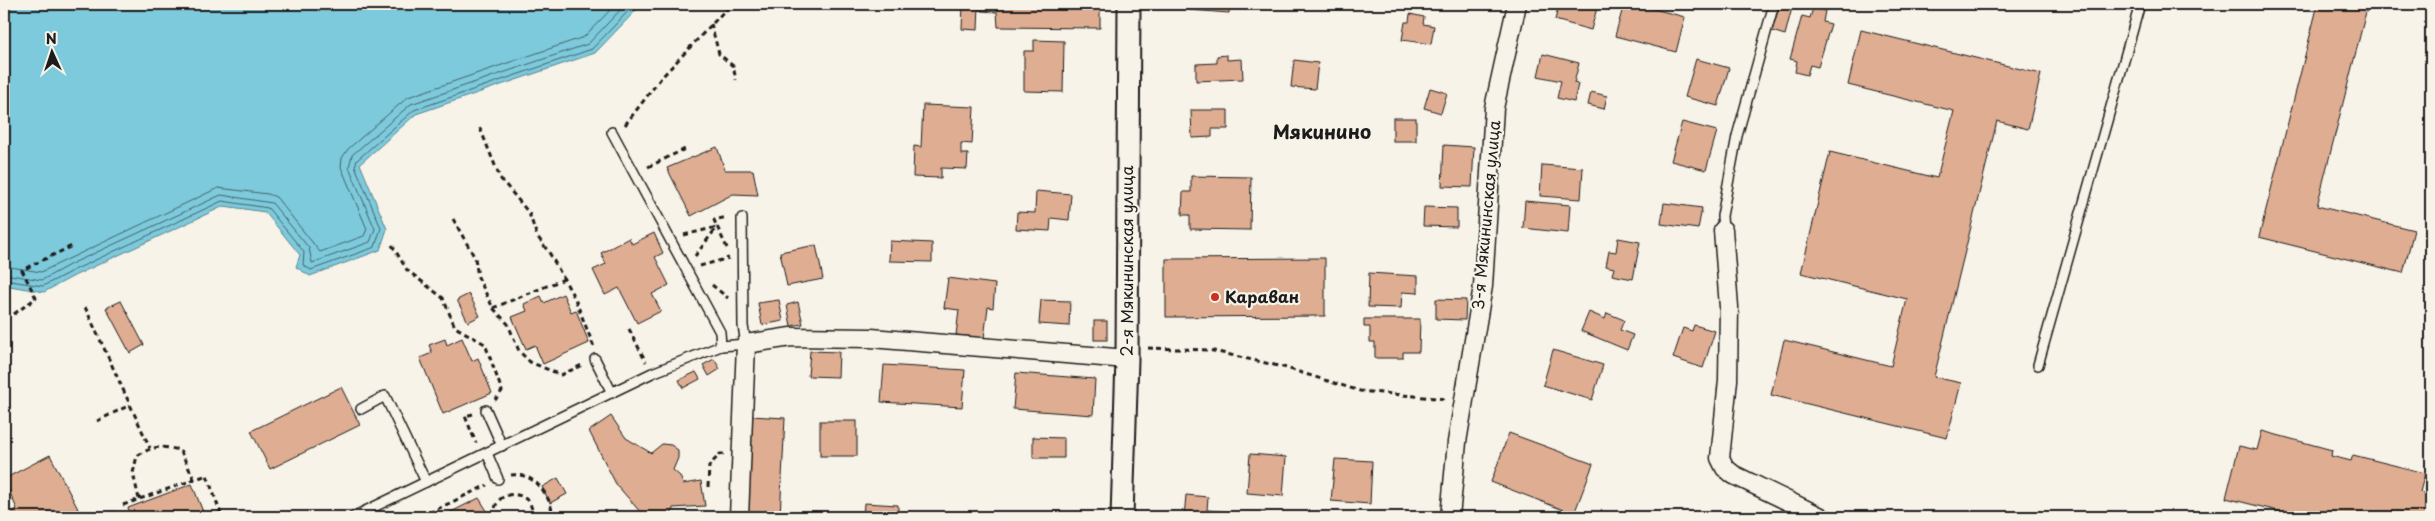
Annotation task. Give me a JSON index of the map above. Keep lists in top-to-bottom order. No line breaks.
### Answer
{"streets":{"street":["3-я Мякининская улица","2-я Мякининская улица"]},"districts":["Мякинино"],"places":["Караван"],"north":"top"}
